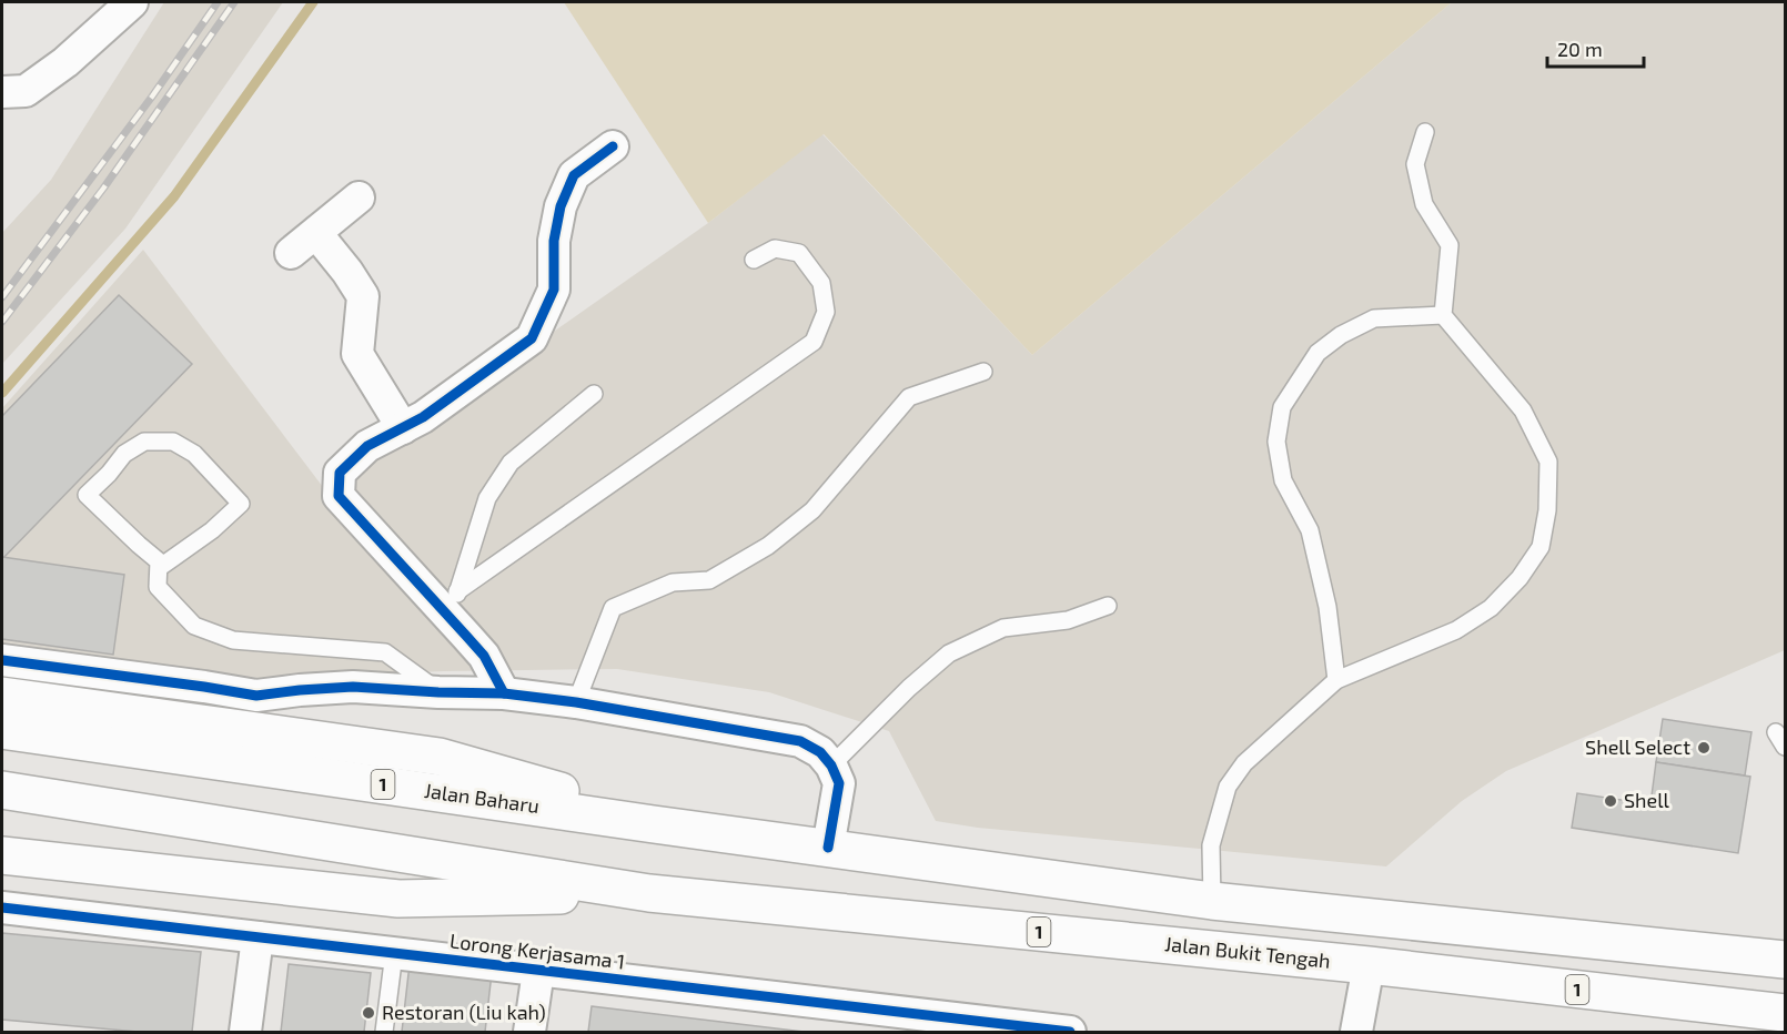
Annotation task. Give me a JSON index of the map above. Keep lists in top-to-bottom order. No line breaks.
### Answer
{"streets":{"highway":["1","Jalan Baharu","Jalan Bukit Tengah"],"street":["Lorong Kerjasama 1"]},"crossings":[["1","Jalan Baharu"],["1","Jalan Bukit Tengah"]],"places":["Shell Select","Shell","Restoran (Liu kah)"],"scale_bar":"20 m"}
